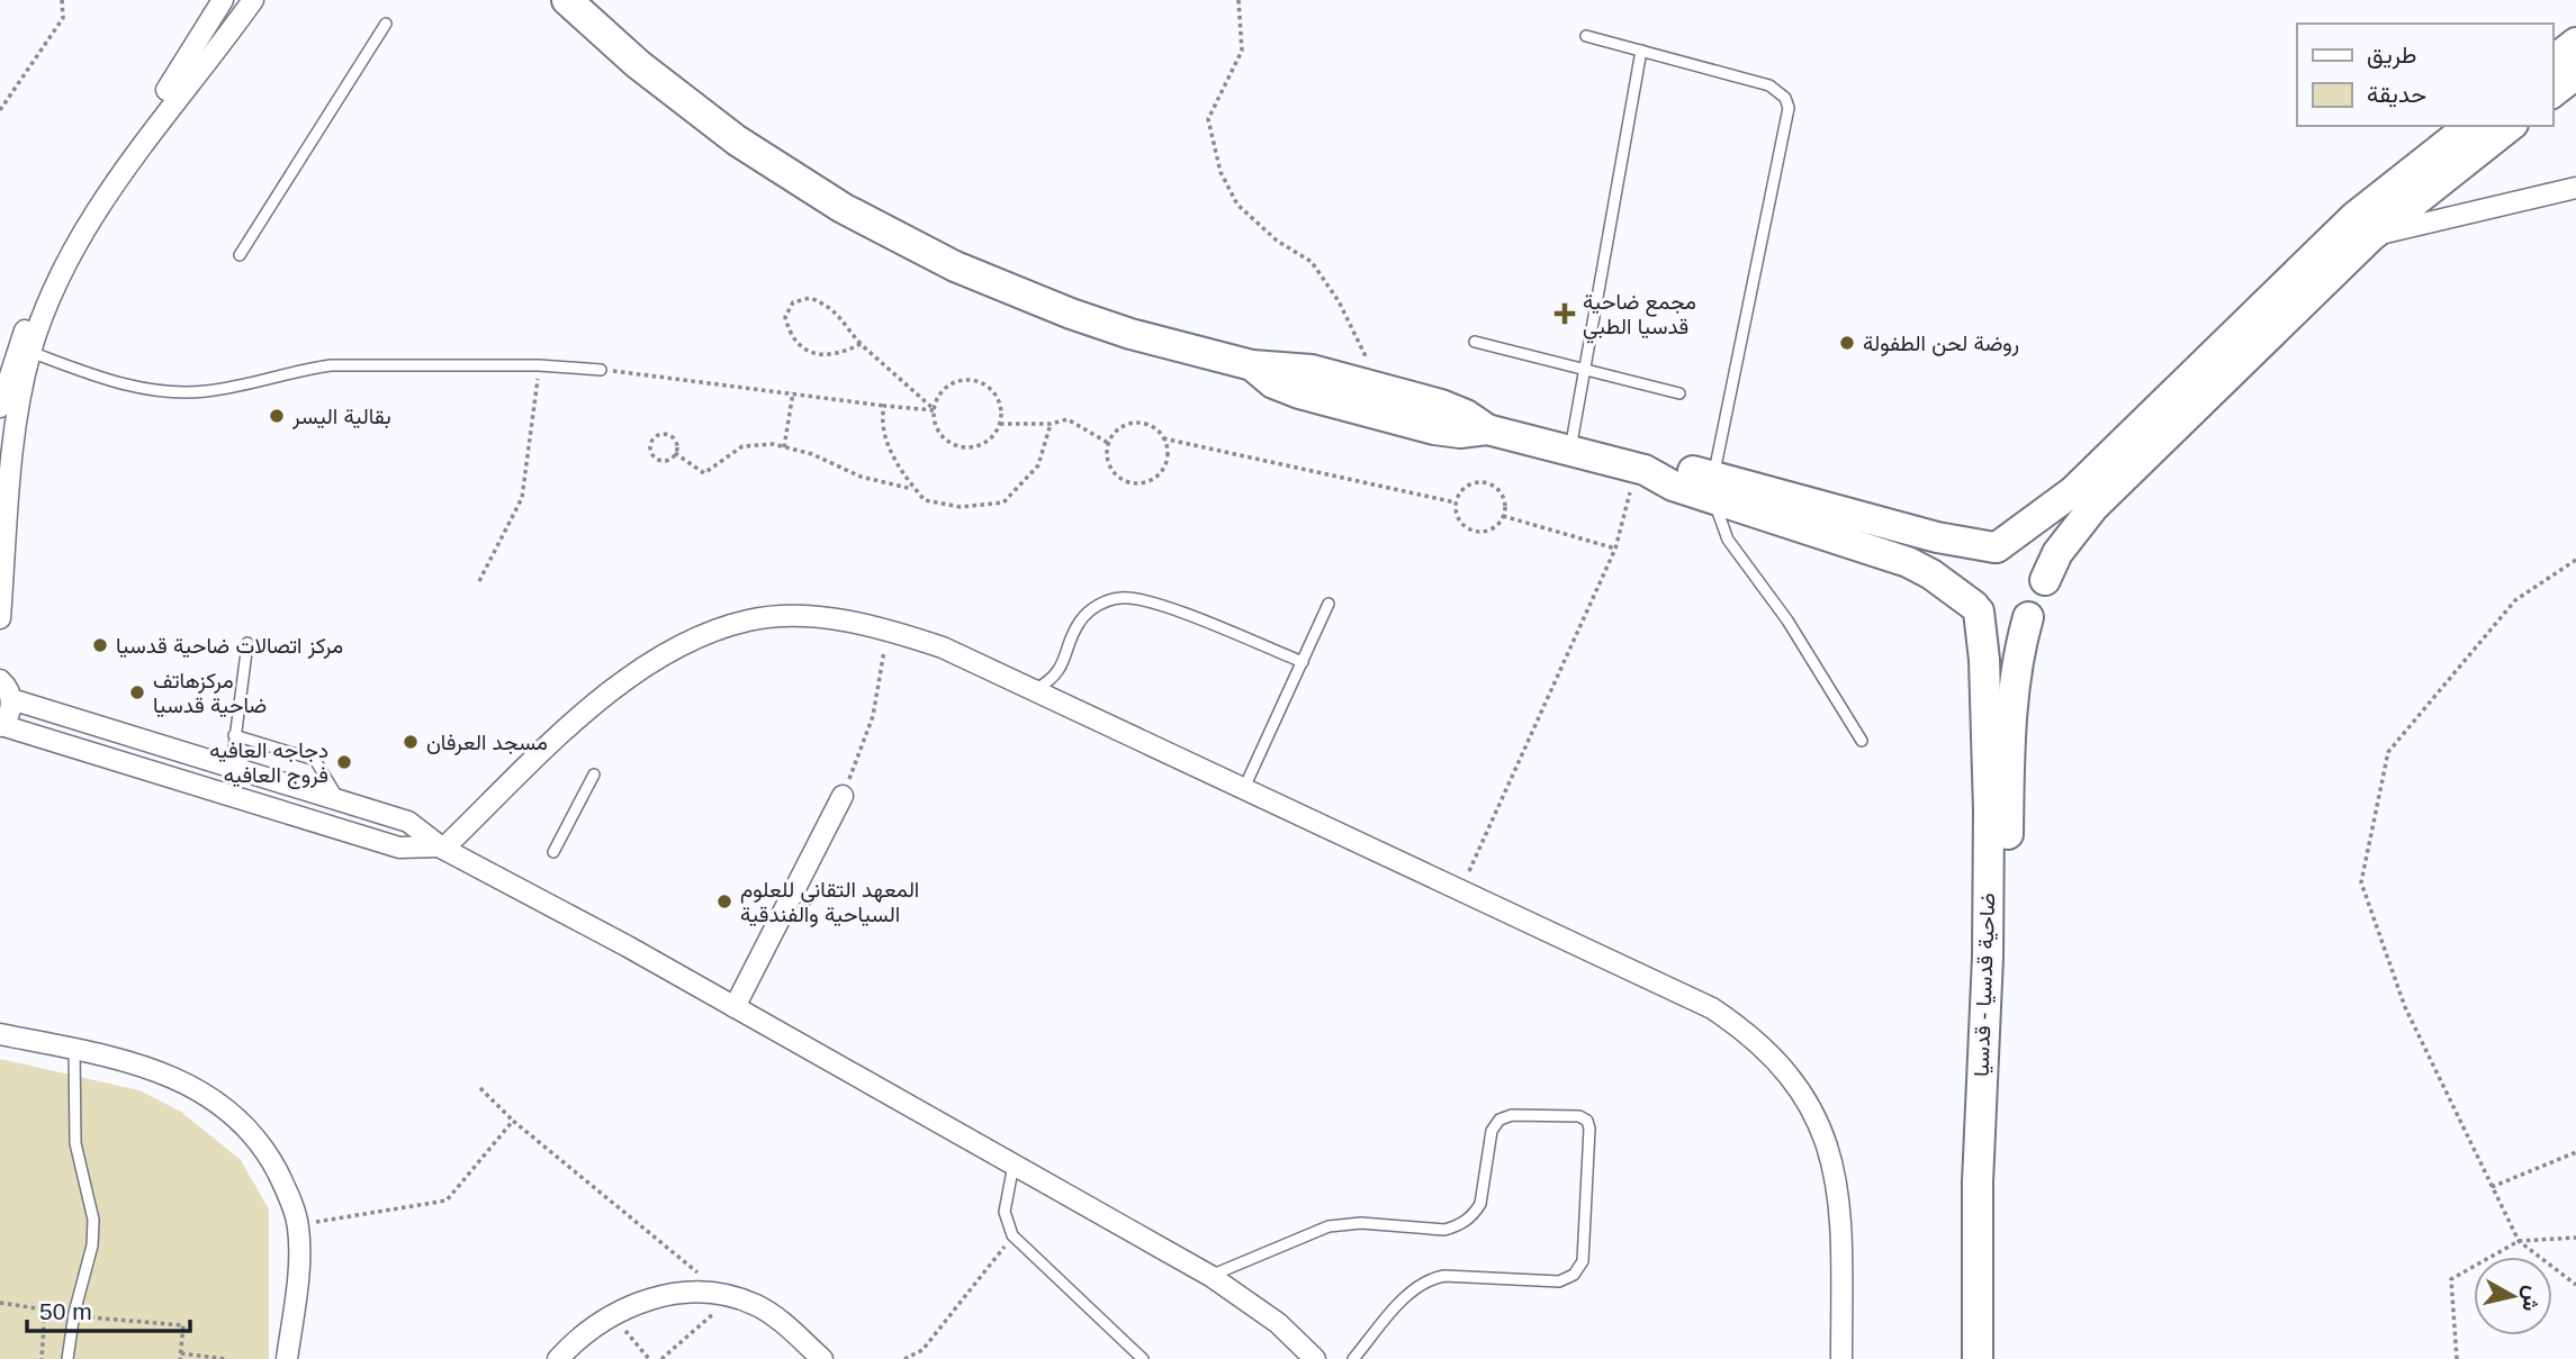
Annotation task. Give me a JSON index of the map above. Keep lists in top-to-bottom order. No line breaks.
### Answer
{"streets":{"main road":["ضاحية قدسيا - قدسيا"]},"places":{"health":["مجمع ضاحية قدسيا الطبي"],"other":["روضة لحن الطفولة","بقالية اليسر","مركز اتصالات ضاحية قدسيا","مركزهاتف ضاحية قدسيا","مسجد العرفان","دجاجه العافيه فروج العافيه","المعهد التقاني للعلوم السياحية والفندقية"]},"legend":["طريق","حديقة"],"scale_bar":"50 m","north":"right"}
